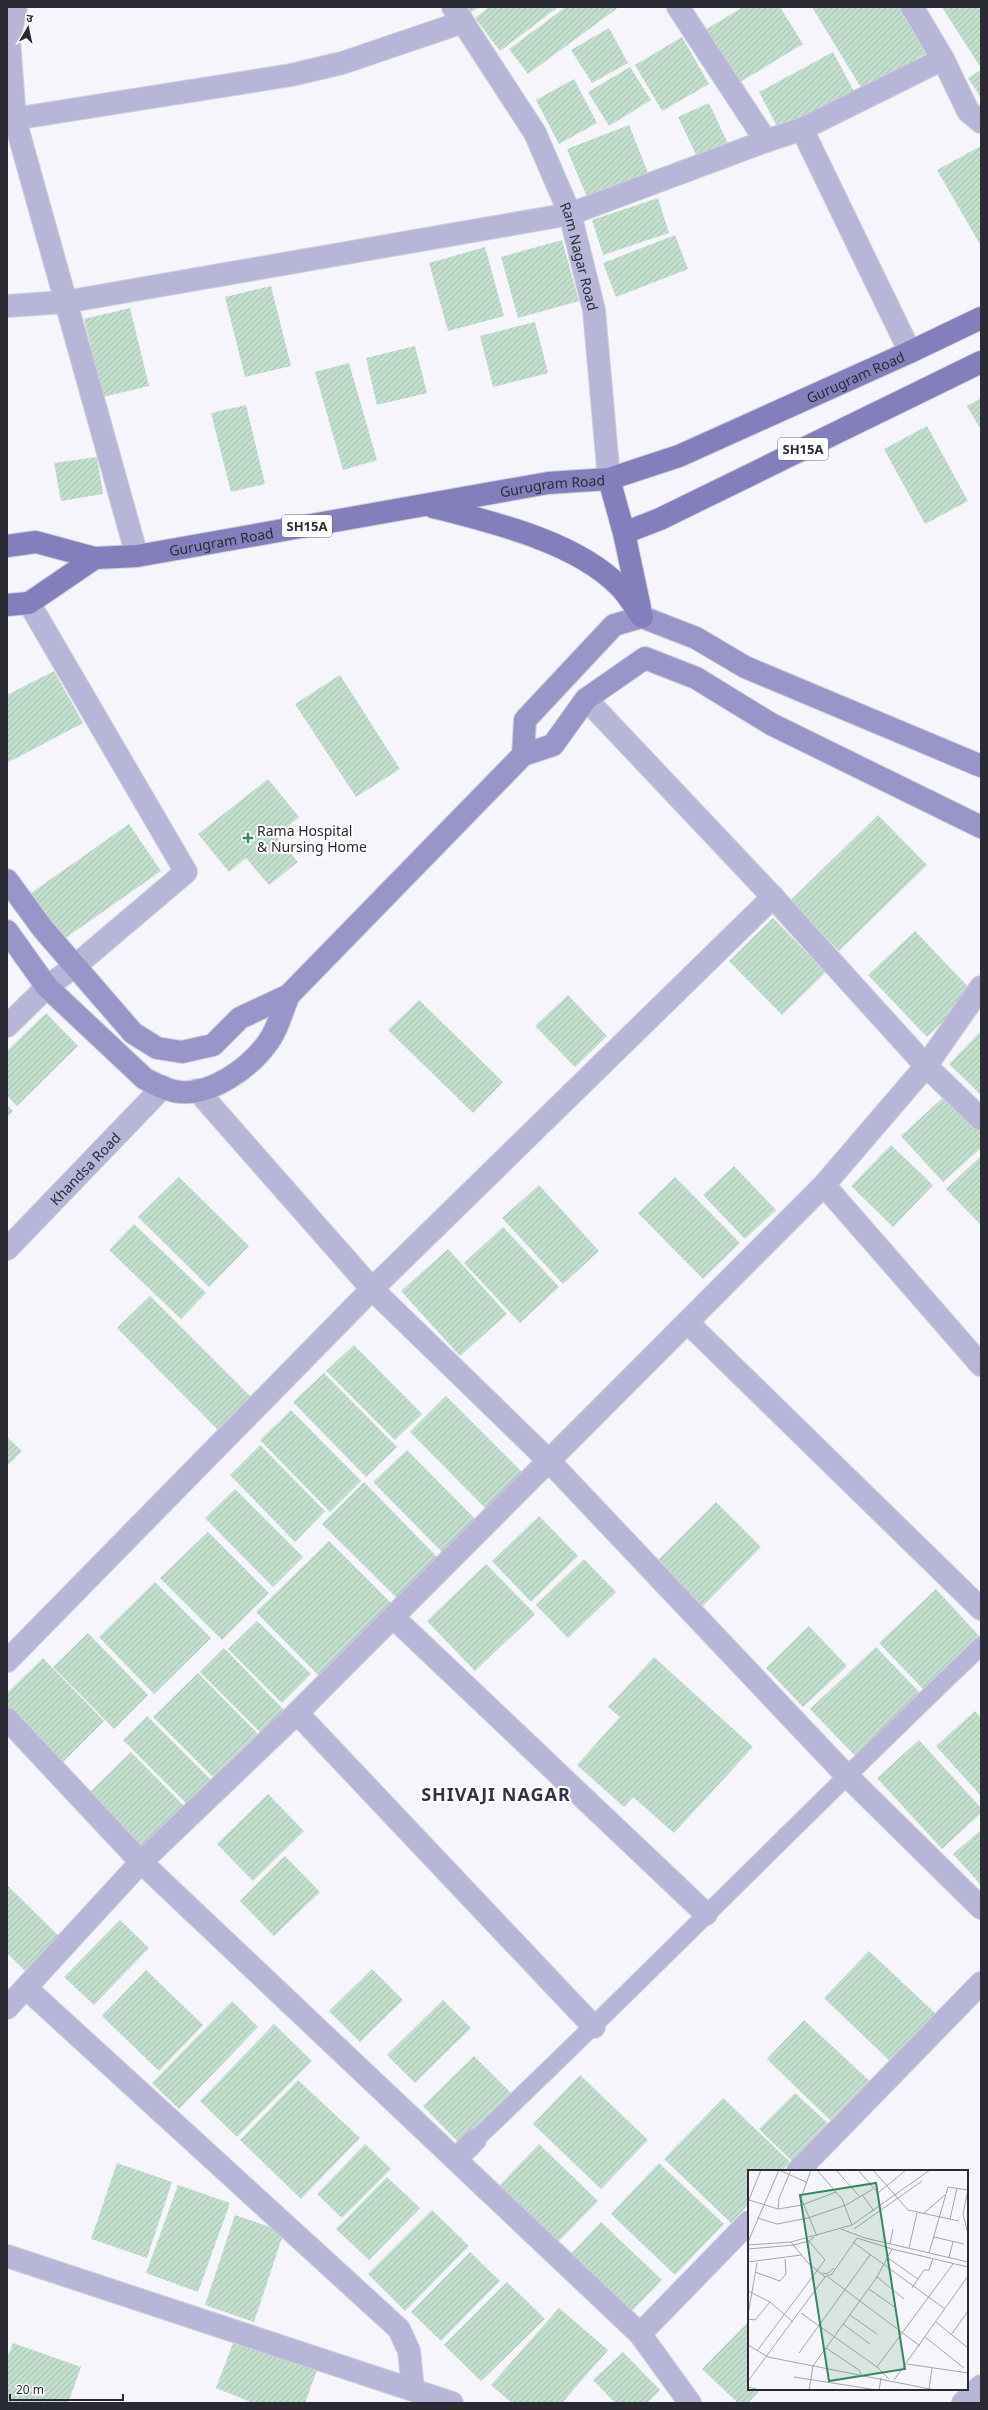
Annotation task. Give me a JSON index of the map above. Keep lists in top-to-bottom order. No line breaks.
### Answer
{"streets":{"main road":["Ram Nagar Road","Gurugram Road","SH15A"],"street":["Khandsa Road"]},"crossings":[["Ram Nagar Road","Gurugram Road"],["Ram Nagar Road","SH15A"]],"districts":["SHIVAJI NAGAR"],"places":{"health":["Rama Hospital & Nursing Home"]},"scale_bar":"20 m","north":"top"}
